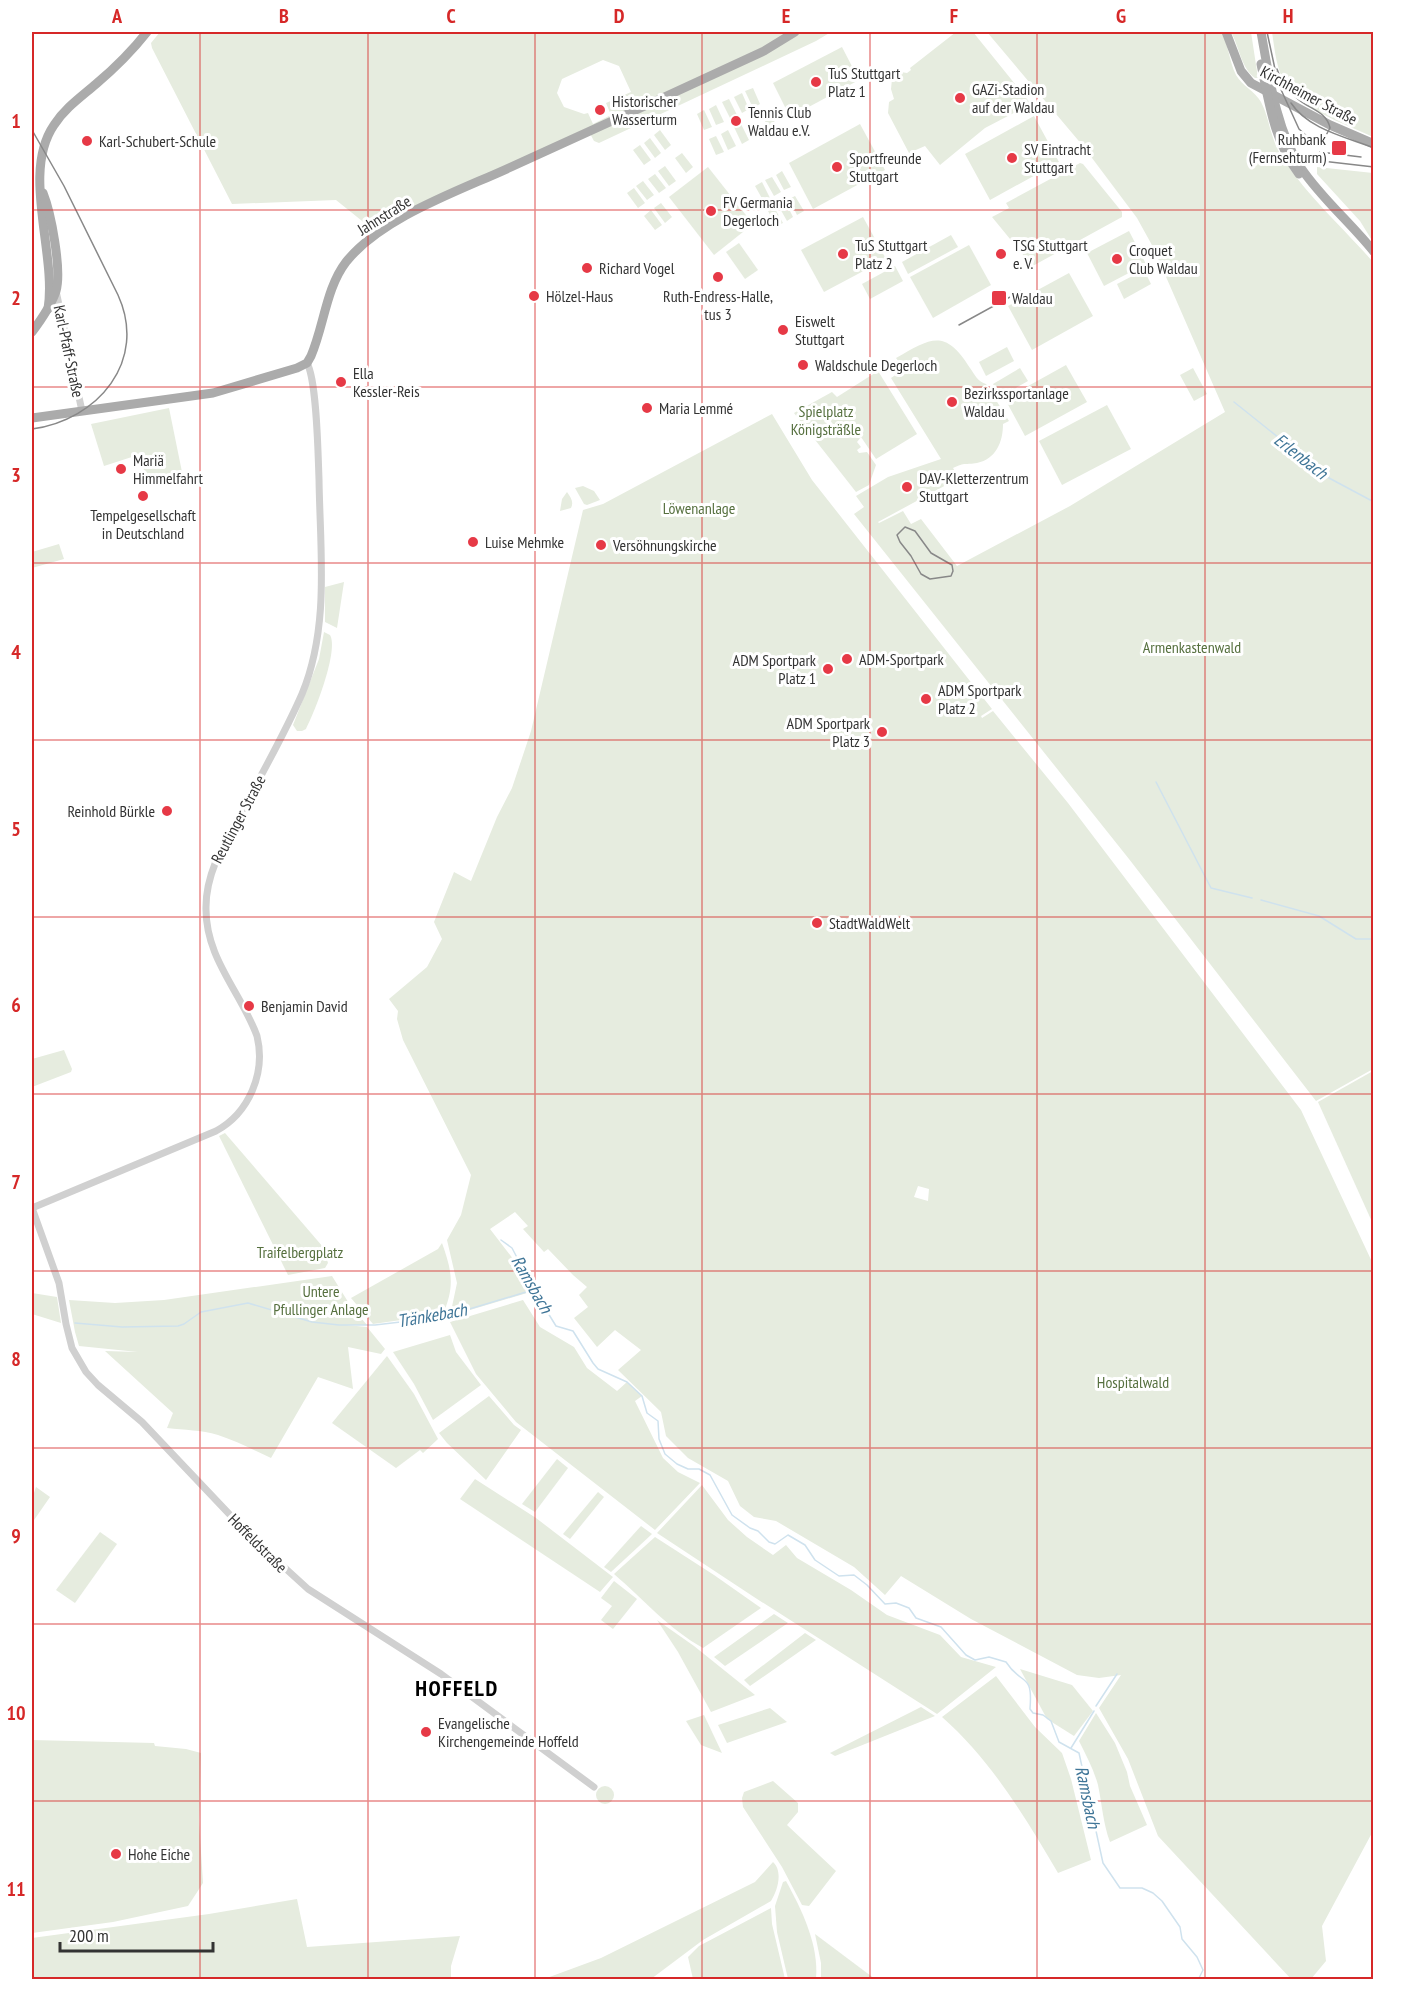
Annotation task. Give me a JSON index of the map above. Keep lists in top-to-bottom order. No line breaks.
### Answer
{"streets":{"main road":["Kirchheimer Straße","Jahnstraße"],"street":["Karl-Pfaff-Straße","Reutlinger Straße","Hoffeldstraße"]},"crossings":[["Jahnstraße","Reutlinger Straße"],["Reutlinger Straße","Hoffeldstraße"]],"districts":["HOFFELD"],"water":["Erlenbach","Ramsbach","Tränkebach"],"parks":["Spielplatz Königsträßle","Löwenanlage","Armenkastenwald","Traifelbergplatz","Untere Pfullinger Anlage","Hospitalwald"],"places":{"other":["TuS Stuttgart Platz 1","GAZi-Stadion auf der Waldau","Historischer Wasserturm","Tennis Club Waldau e.V.","Karl-Schubert-Schule","SV Eintracht Stuttgart","Sportfreunde Stuttgart","FV Germania Degerloch","TuS Stuttgart Platz 2","TSG Stuttgart e. V.","Croquet Club Waldau","Richard Vogel","Ruth-Endress-Halle, tus 3","Hölzel-Haus","Eiswelt Stuttgart","Waldschule Degerloch","Ella Kessler-Reis","Bezirkssportanlage Waldau","Maria Lemmé","Mariä Himmelfahrt","DAV-Kletterzentrum Stuttgart","Tempelgesellschaft in Deutschland","Luise Mehmke","Versöhnungskirche","ADM-Sportpark","ADM Sportpark Platz 1","ADM Sportpark Platz 2","ADM Sportpark Platz 3","Reinhold Bürkle","StadtWaldWelt","Benjamin David","Evangelische Kirchengemeinde Hoffeld","Hohe Eiche"],"transit":["Ruhbank (Fernsehturm)","Waldau"]},"scale_bar":"200 m","grid":{"columns":["A","B","C","D","E","F","G","H"],"rows":["1","2","3","4","5","6","7","8","9","10","11"]}}
